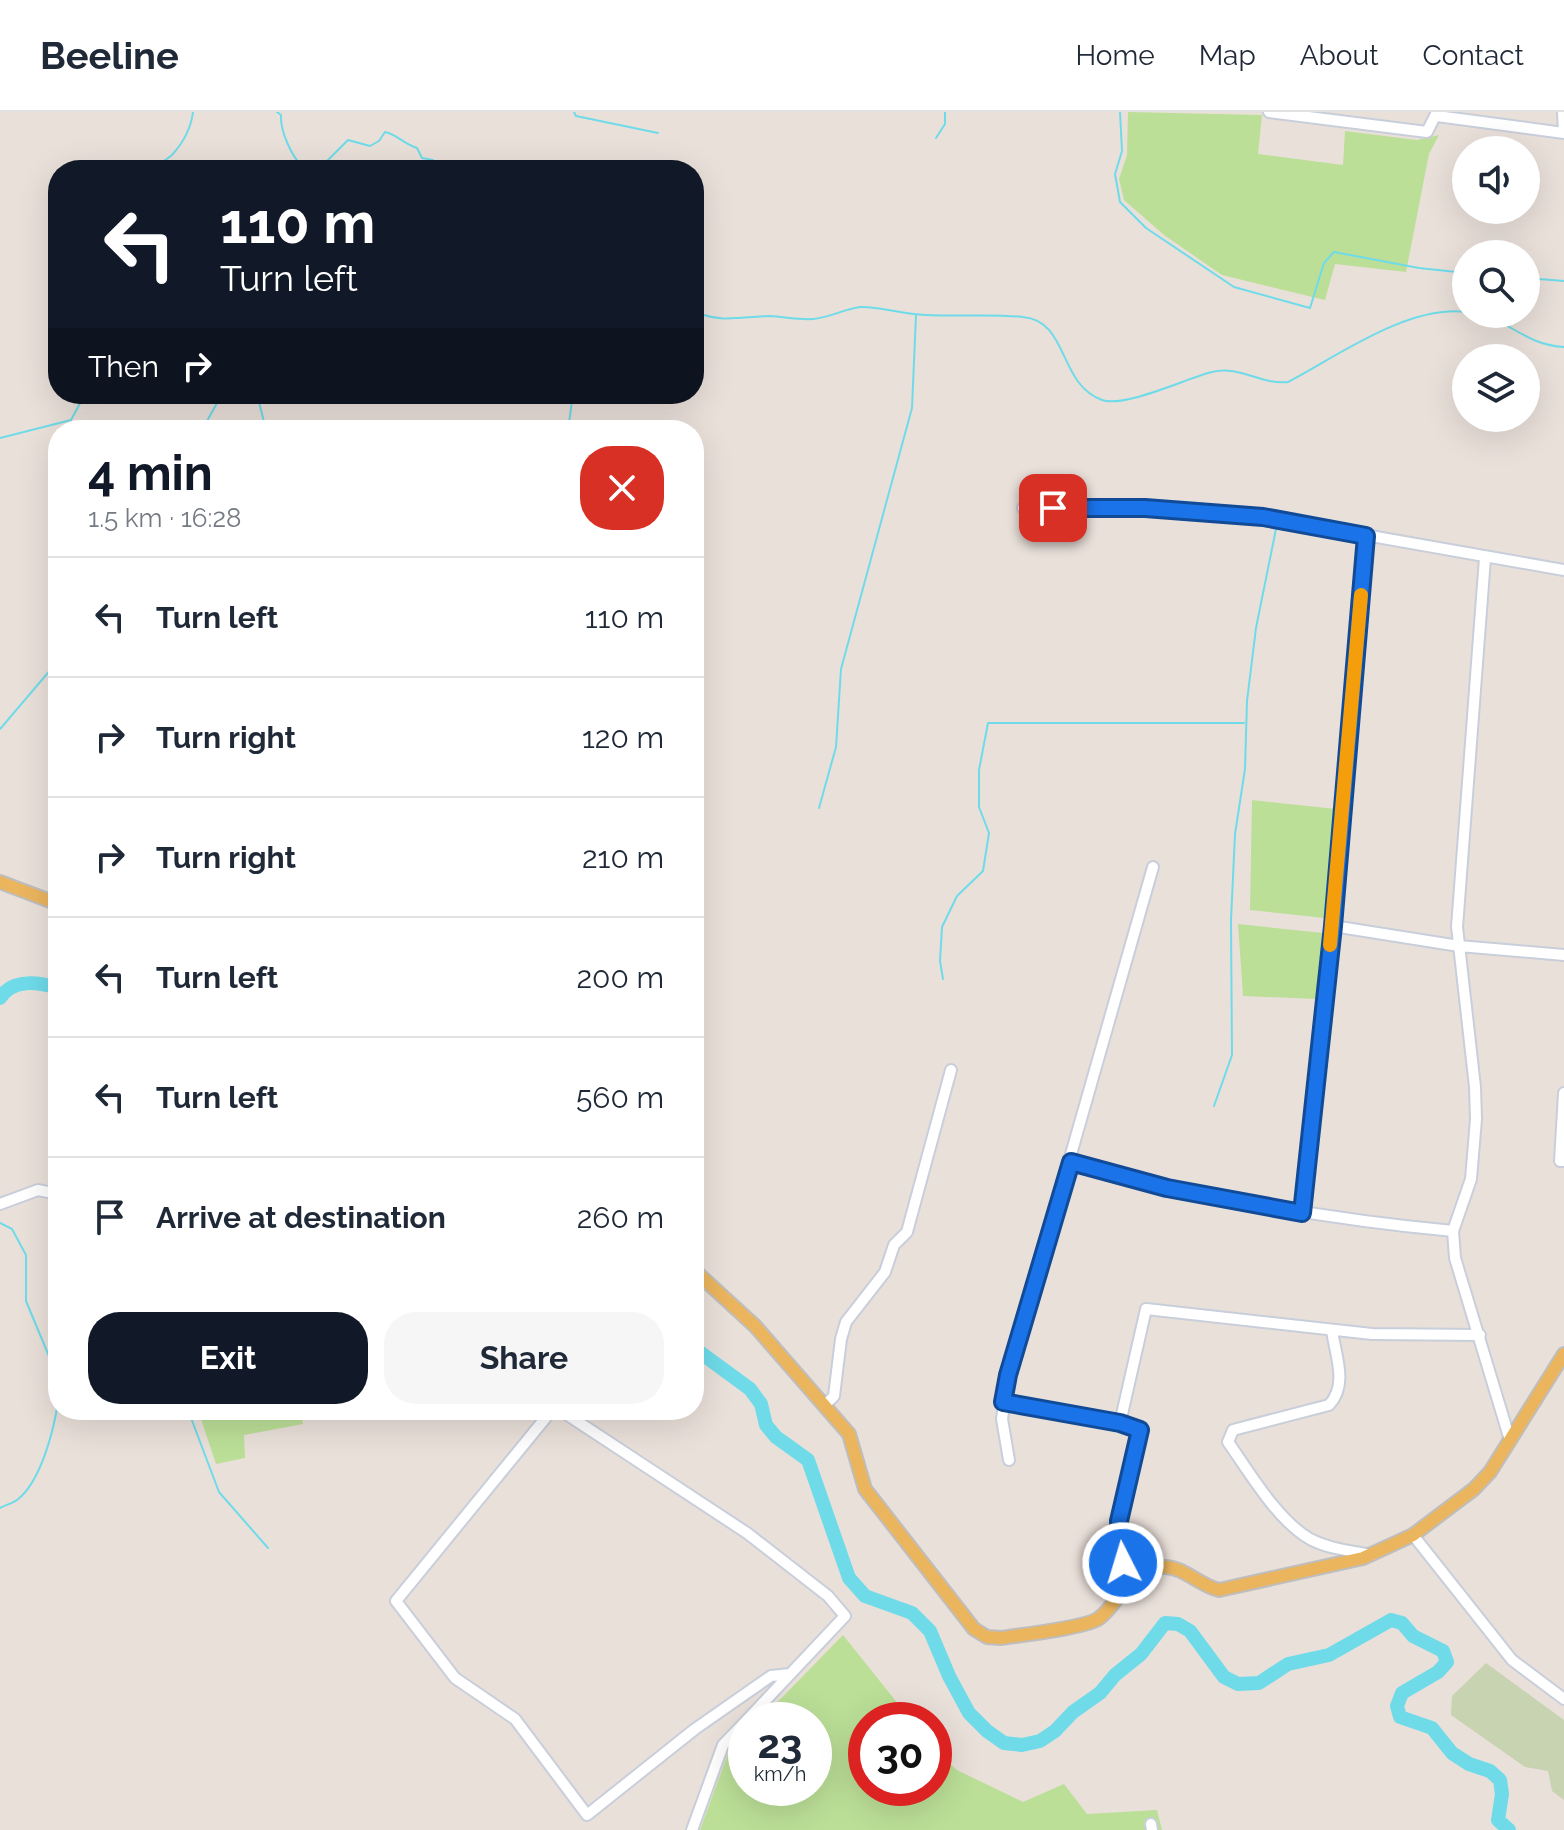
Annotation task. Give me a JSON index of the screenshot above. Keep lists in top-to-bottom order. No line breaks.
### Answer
{"page":{"header":"Beeline","nav":["Home","Map","About","Contact"],"turn":["110 m","Turn left"],"then":"Then","heading":["4 min","1.5 km · 16:28"],"list":[{"name":"Turn left","value":"110 m"},{"name":"Turn right","value":"120 m"},{"name":"Turn right","value":"210 m"},{"name":"Turn left","value":"200 m"},{"name":"Turn left","value":"560 m"},{"name":"Arrive at destination","value":"260 m"}],"buttons":["Exit","Share"],"speed":"23 km/h","limit":"30"}}
